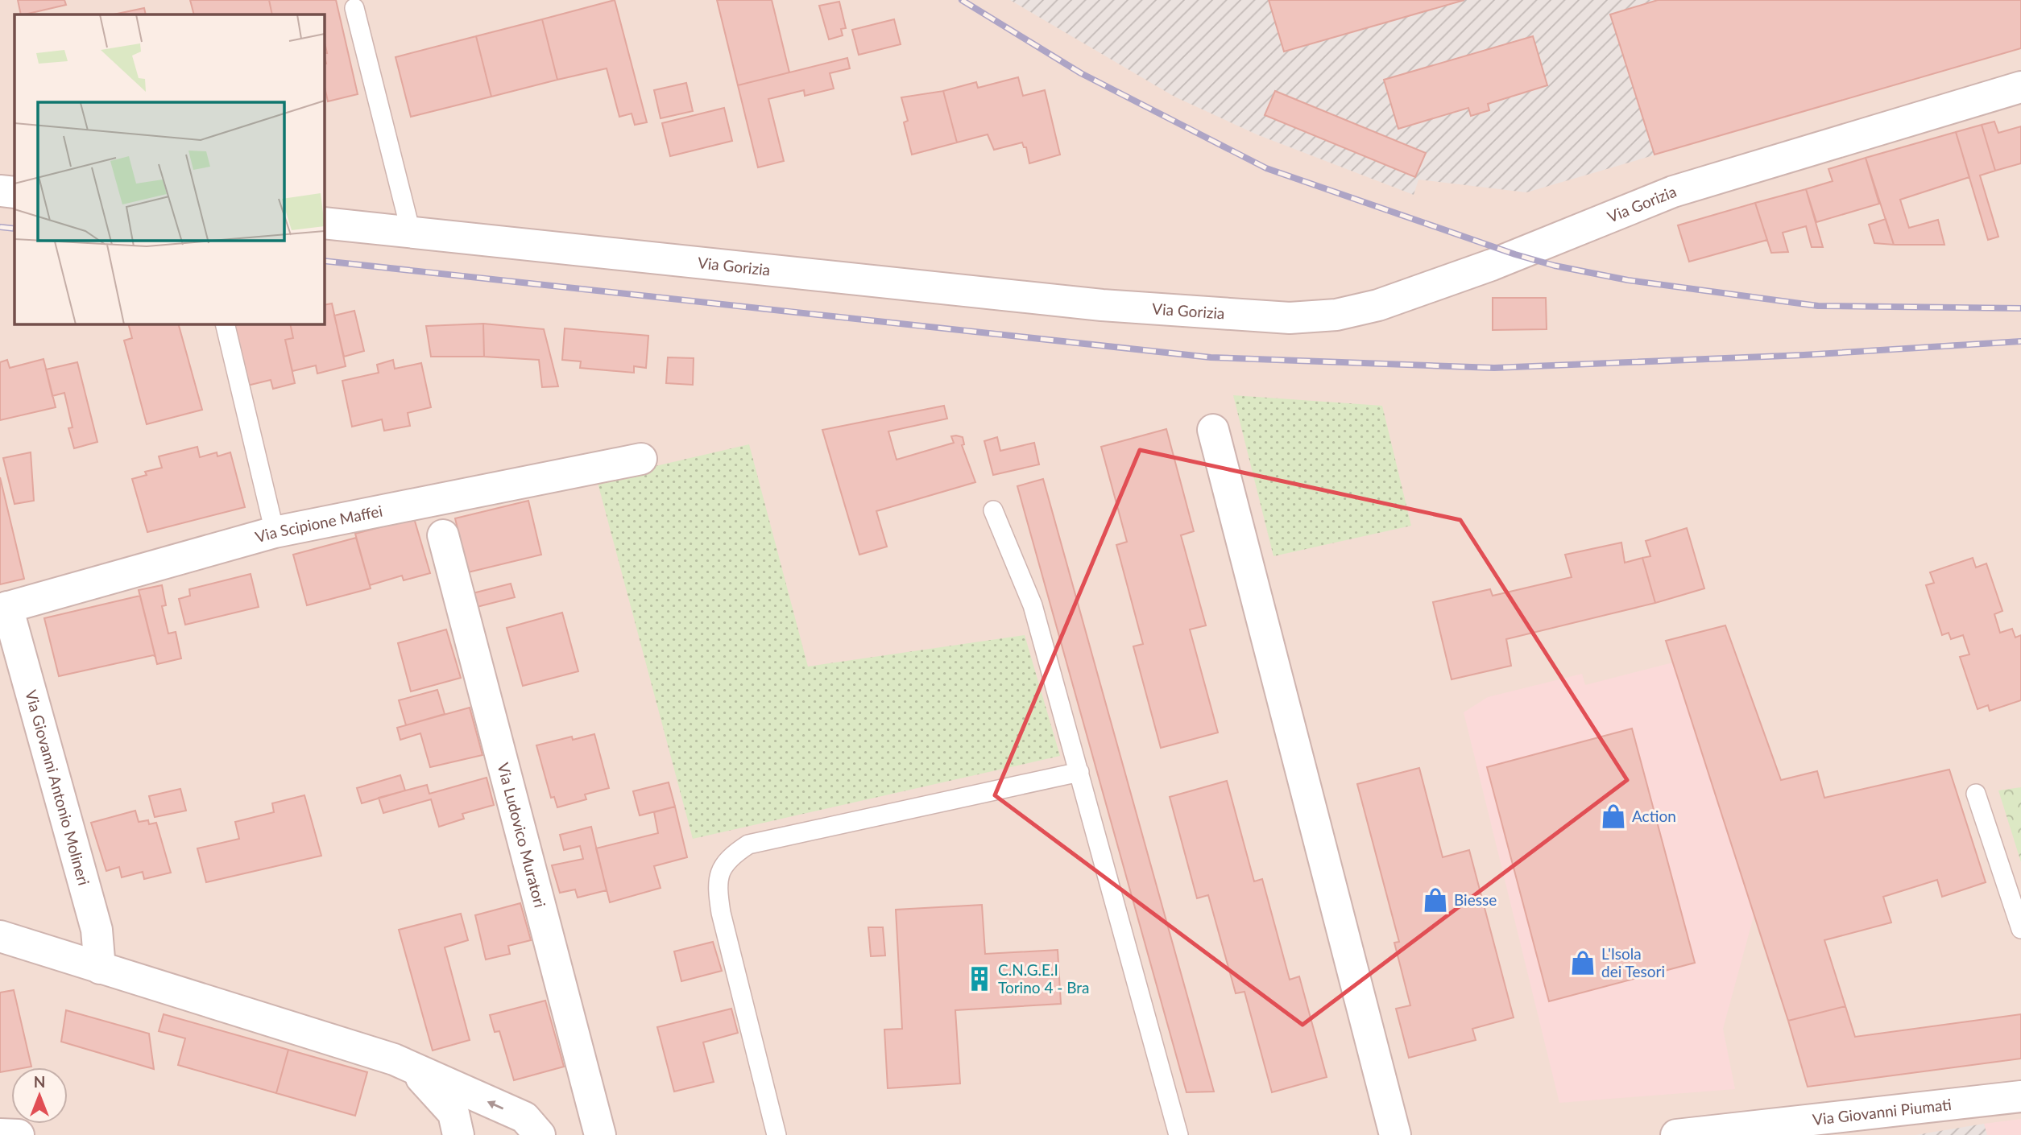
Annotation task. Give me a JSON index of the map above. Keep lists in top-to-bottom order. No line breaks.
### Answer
{"streets":{"street":["Via Gorizia","Via Scipione Maffei","Via Giovanni Antonio Molineri","Via Ludovico Muratori","Via Giovanni Piumati"]},"crossings":[["Via Scipione Maffei","Via Giovanni Antonio Molineri"]],"places":{"shop":["Action","Biesse","L'Isola dei Tesori"],"building":["C.N.G.E.I Torino 4 - Bra"]},"north":"top"}
